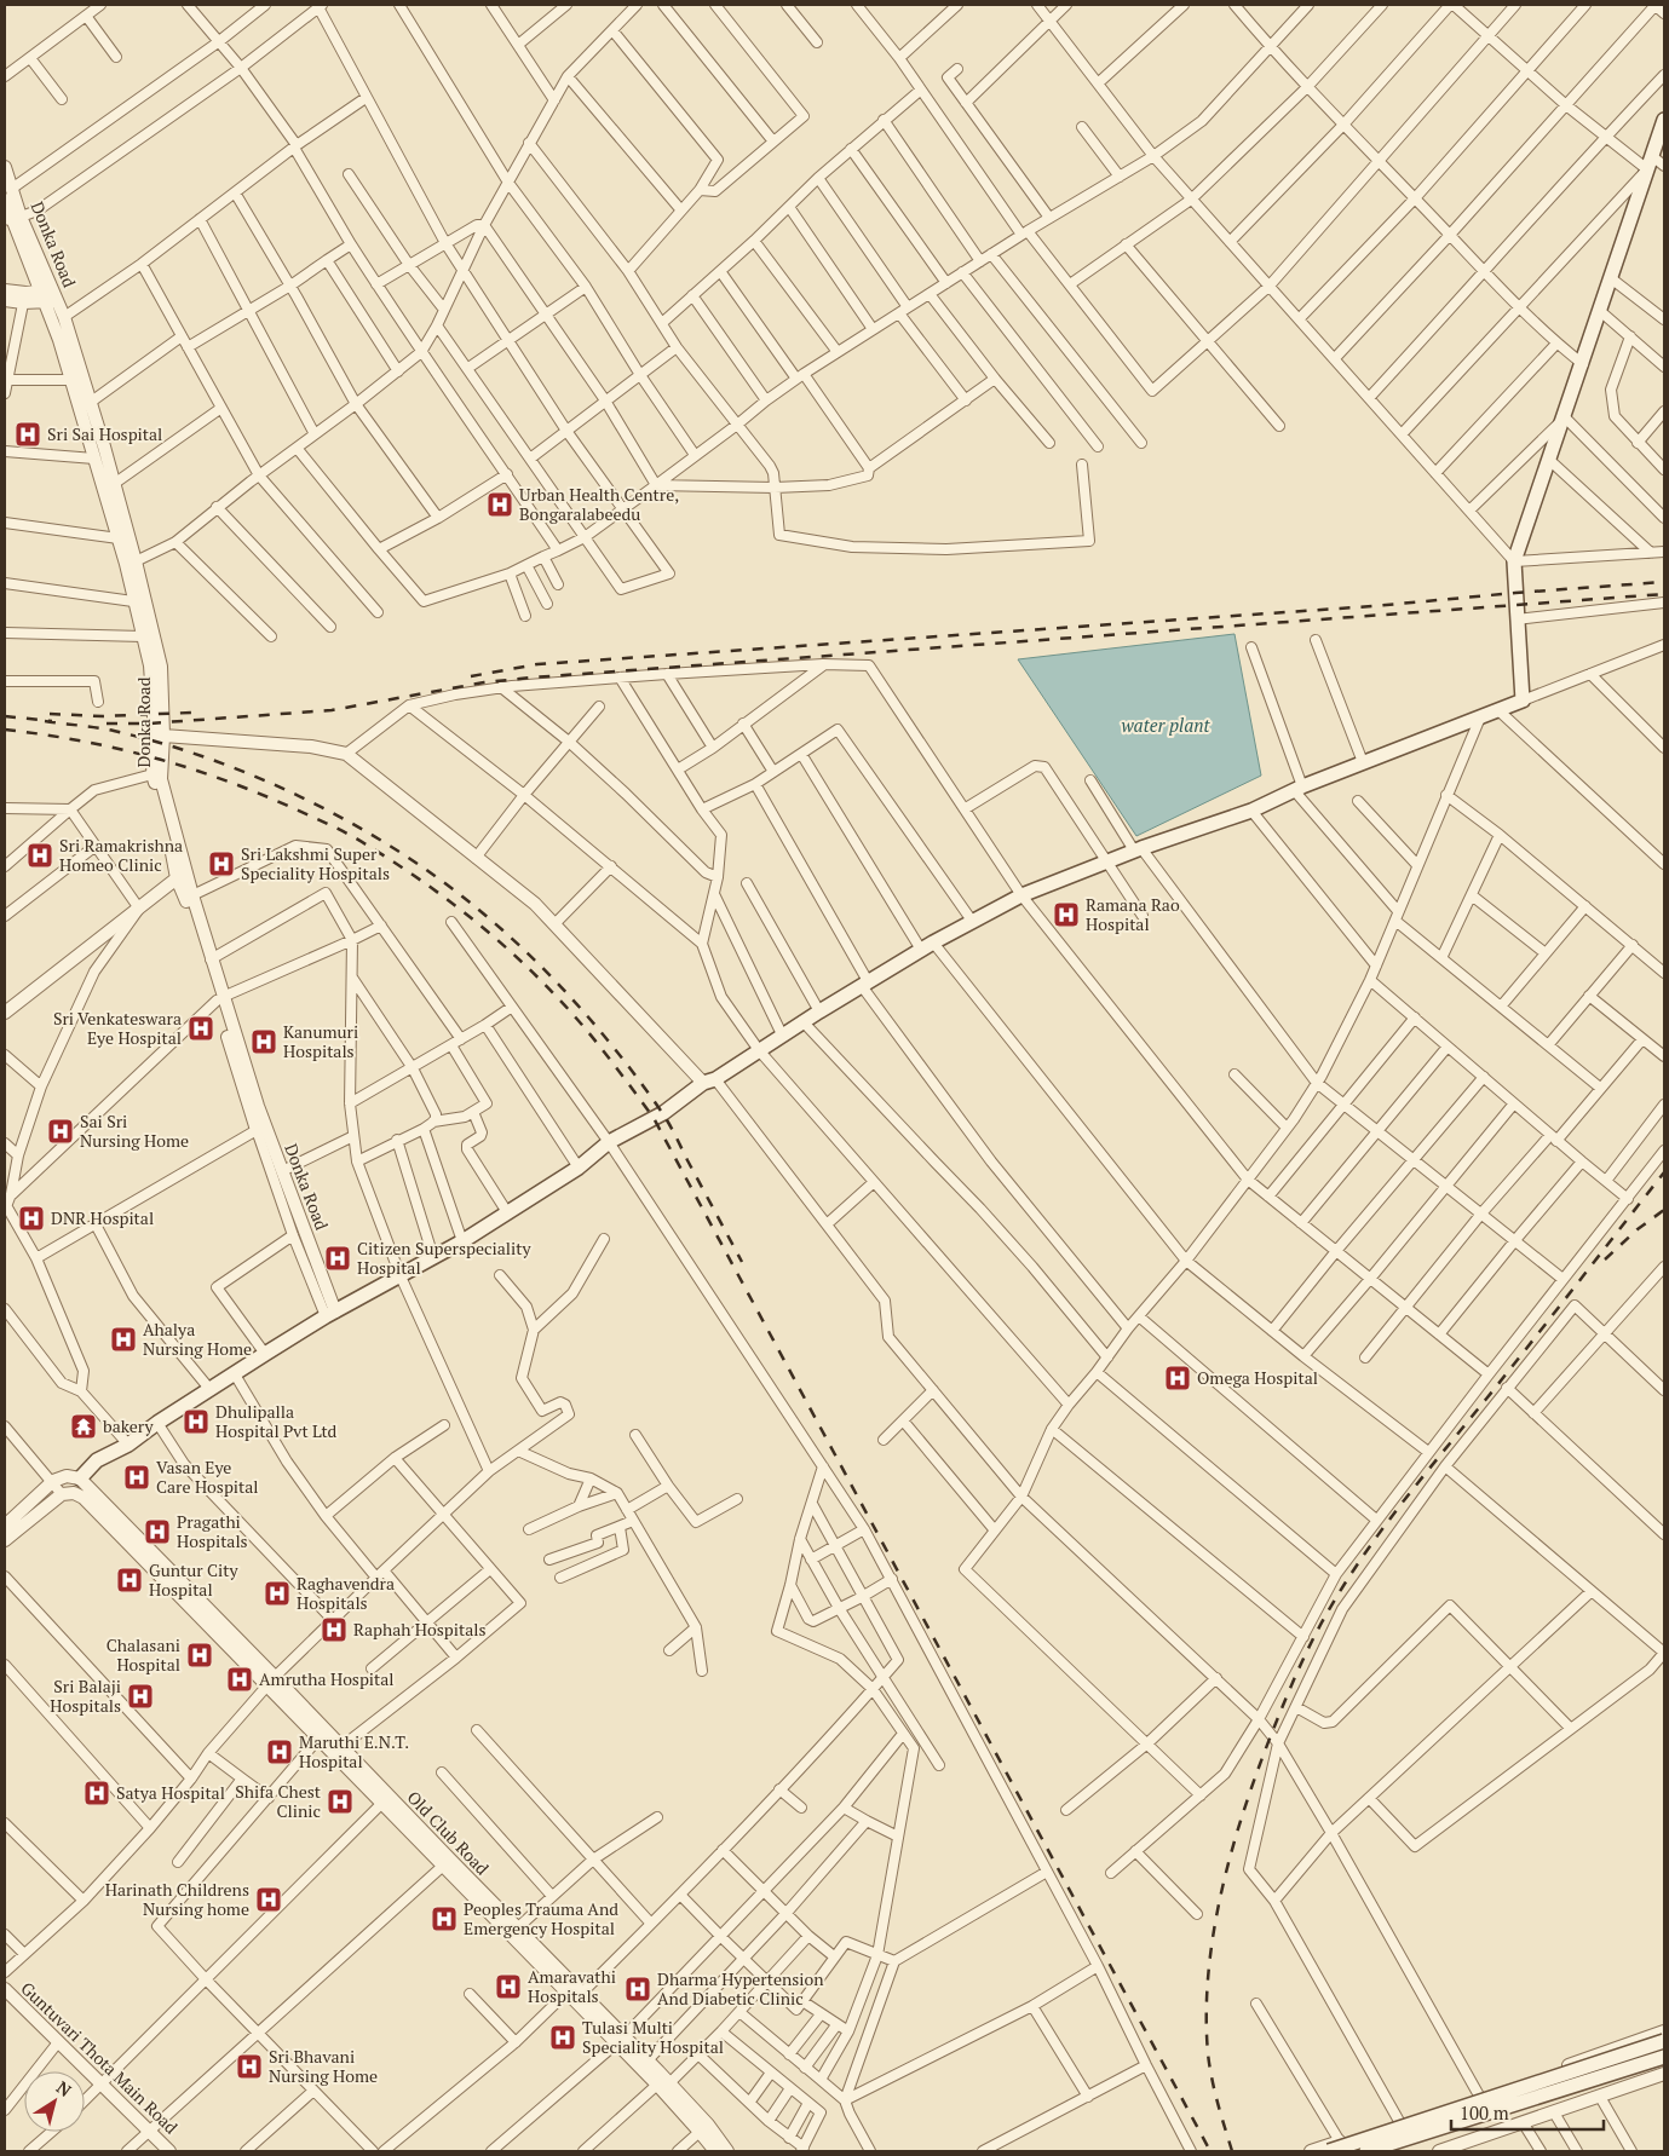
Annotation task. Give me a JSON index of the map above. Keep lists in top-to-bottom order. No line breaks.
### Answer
{"streets":{"street":["Donka Road","Old Club Road","Guntuvari Thota Main Road"]},"water":["water plant"],"places":{"hospital":["Sri Sai Hospital","Urban Health Centre, Bongaralabeedu","Sri Ramakrishna Homeo Clinic","Sri Lakshmi Super Speciality Hospitals","Ramana Rao Hospital","Sri Venkateswara Eye Hospital","Kanumuri Hospitals","Sai Sri Nursing Home","DNR Hospital","Citizen Superspeciality Hospital","Ahalya Nursing Home","Omega Hospital","Dhulipalla Hospital Pvt Ltd","Vasan Eye Care Hospital","Pragathi Hospitals","Guntur City Hospital","Raghavendra Hospitals","Raphah Hospitals","Chalasani Hospital","Amrutha Hospital","Sri Balaji Hospitals","Maruthi E.N.T. Hospital","Satya Hospital","Shifa Chest Clinic","Harinath Childrens Nursing home","Peoples Trauma And Emergency Hospital","Amaravathi Hospitals","Dharma Hypertension And Diabetic Clinic","Tulasi Multi Speciality Hospital","Sri Bhavani Nursing Home"],"temple":["bakery"]},"scale_bar":"100 m","north":"top right"}
